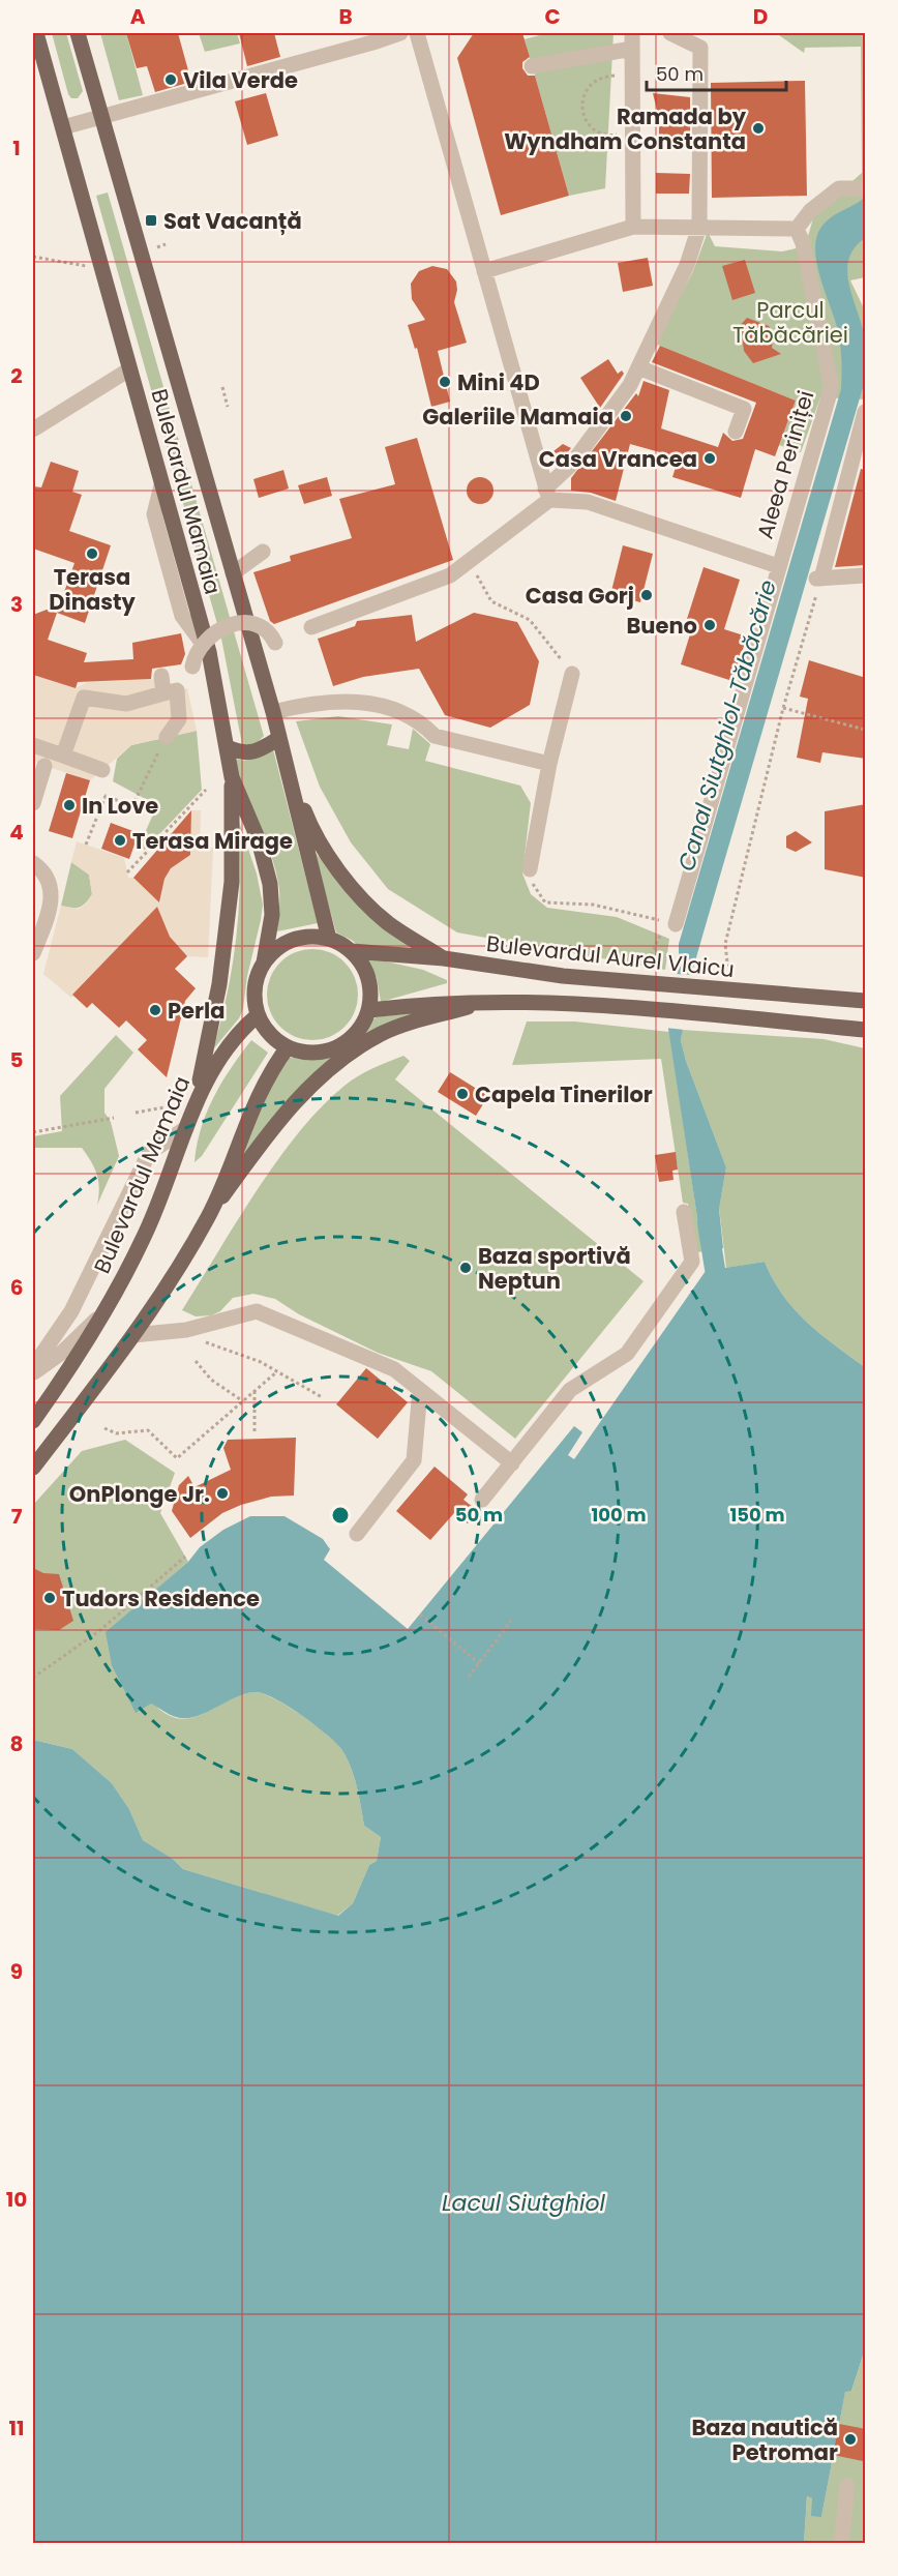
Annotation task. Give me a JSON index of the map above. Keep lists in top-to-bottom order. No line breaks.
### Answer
{"streets":{"main road":["Bulevardul Mamaia","Bulevardul Aurel Vlaicu"],"street":["Aleea Periniței"]},"crossings":[["Bulevardul Mamaia","Bulevardul Aurel Vlaicu"]],"water":["Canal Siutghiol-Tăbăcărie","Lacul Siutghiol"],"parks":["Parcul Tăbăcăriei"],"places":{"other":["Vila Verde","Ramada by Wyndham Constanta","Mini 4D","Galeriile Mamaia","Casa Vrancea","Terasa Dinasty","Casa Gorj","Bueno","In Love","Terasa Mirage","Perla","Capela Tinerilor","Baza sportivă Neptun","OnPlonge Jr.","Tudors Residence","Baza nautică Petromar"],"transit":["Sat Vacanță"]},"scale_bar":"50 m","grid":{"columns":["A","B","C","D"],"rows":["1","2","3","4","5","6","7","8","9","10","11"]},"rings":["50 m","100 m","150 m"]}
